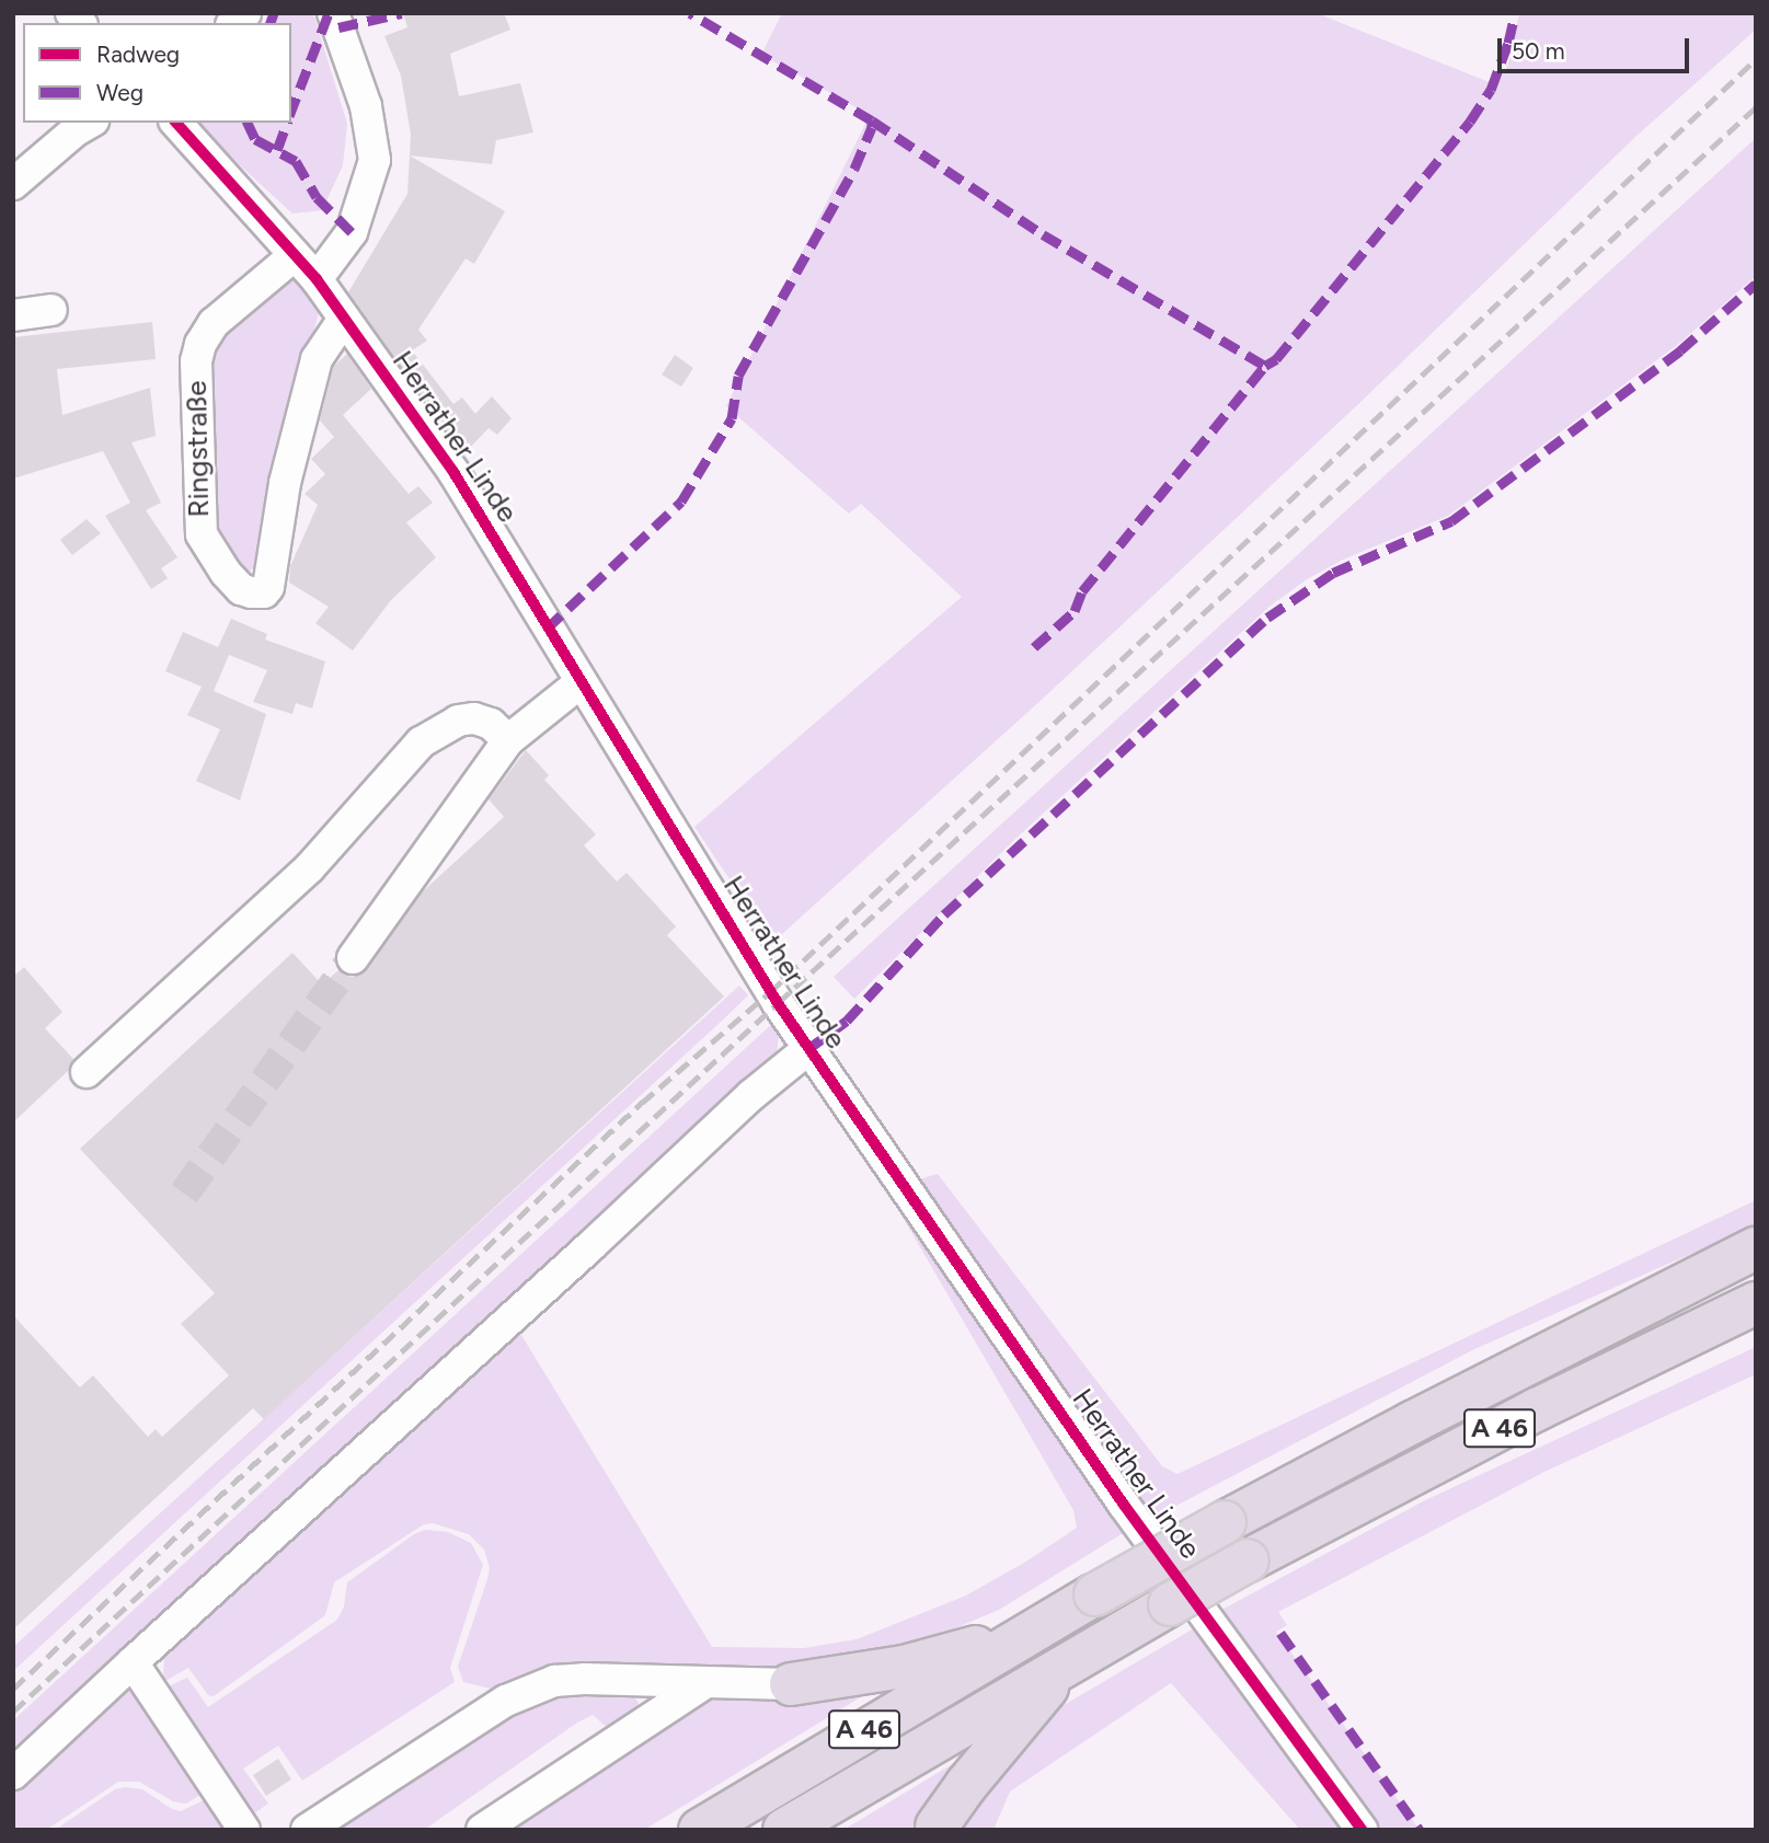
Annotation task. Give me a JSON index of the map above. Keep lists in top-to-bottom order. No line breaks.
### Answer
{"streets":{"highway":["A 46"],"street":["Herrather Linde","Ringstraße"]},"crossings":[["Herrather Linde","Ringstraße"]],"legend":["Radweg","Weg"],"scale_bar":"50 m"}
